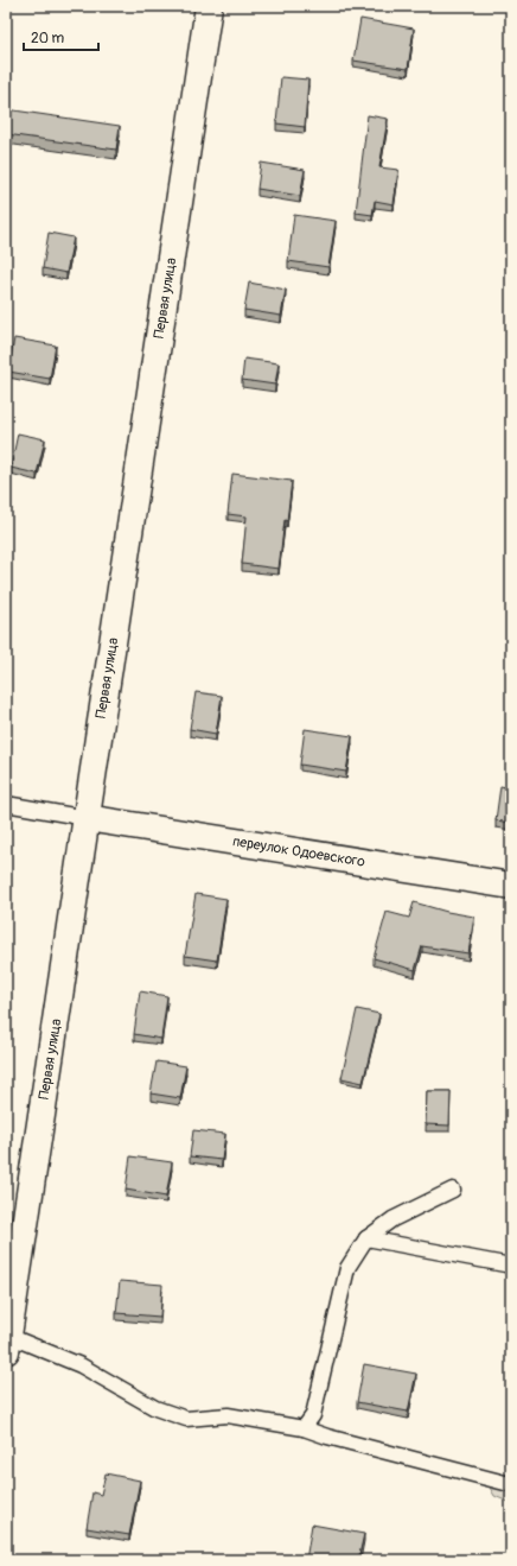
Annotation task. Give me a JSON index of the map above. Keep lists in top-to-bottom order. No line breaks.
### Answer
{"streets":{"street":["Первая улица","переулок Одоевского"]},"crossings":[["Первая улица","переулок Одоевского"]],"scale_bar":"20 m"}
